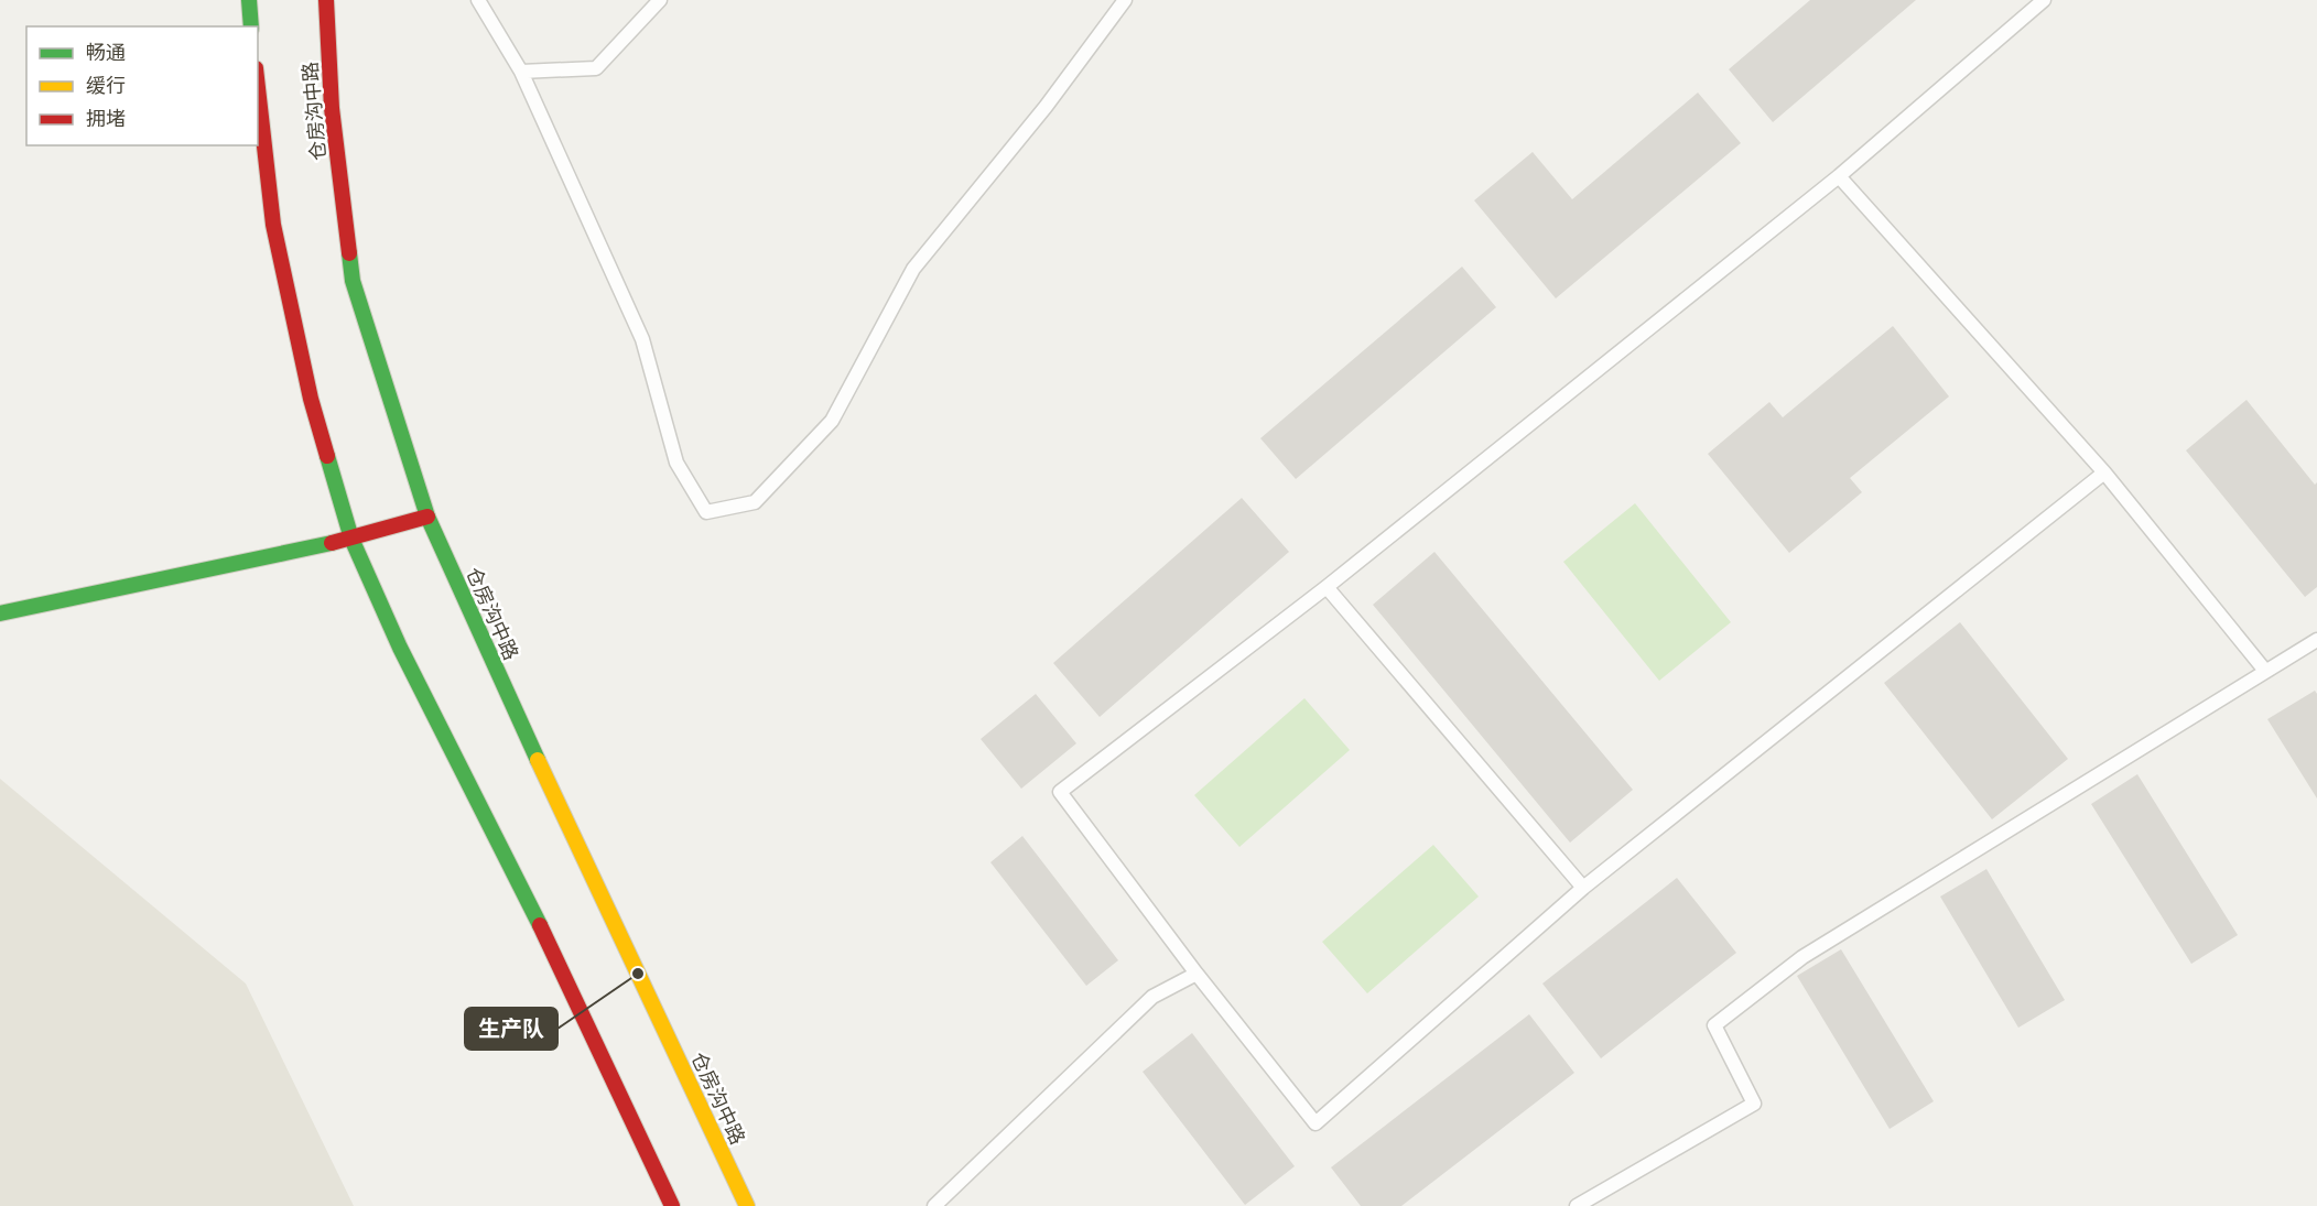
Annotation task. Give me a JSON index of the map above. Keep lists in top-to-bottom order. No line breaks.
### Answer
{"streets":{"main road":["仓房沟中路"]},"places":["生产队"],"legend":["畅通","缓行","拥堵"]}
